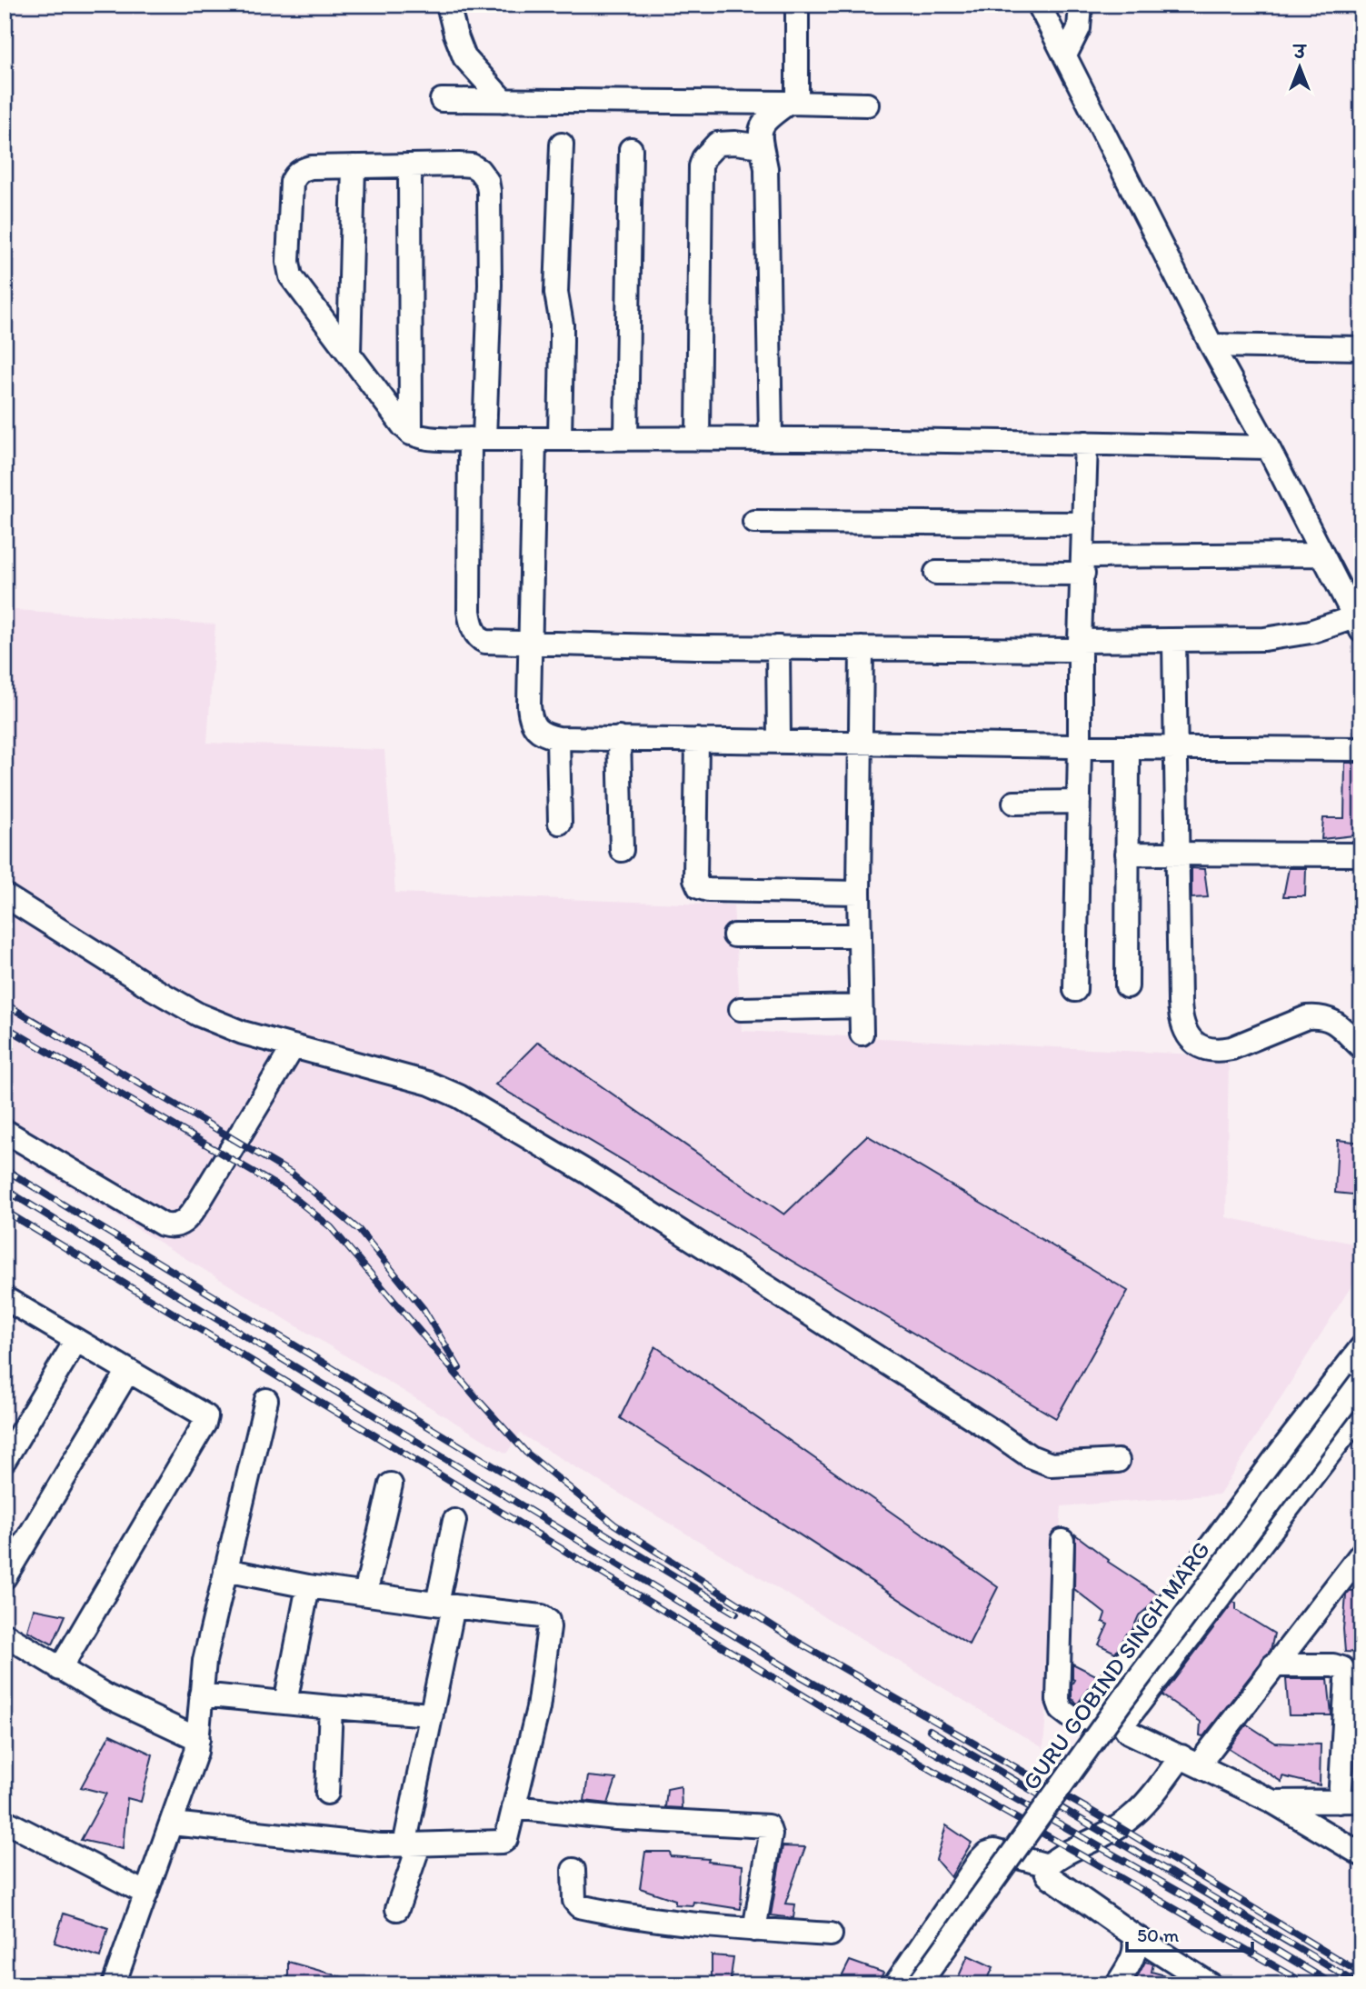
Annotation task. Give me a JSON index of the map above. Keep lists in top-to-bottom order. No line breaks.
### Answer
{"streets":{"street":["GURU GOBIND SINGH MARG"]},"scale_bar":"50 m","north":"top"}
